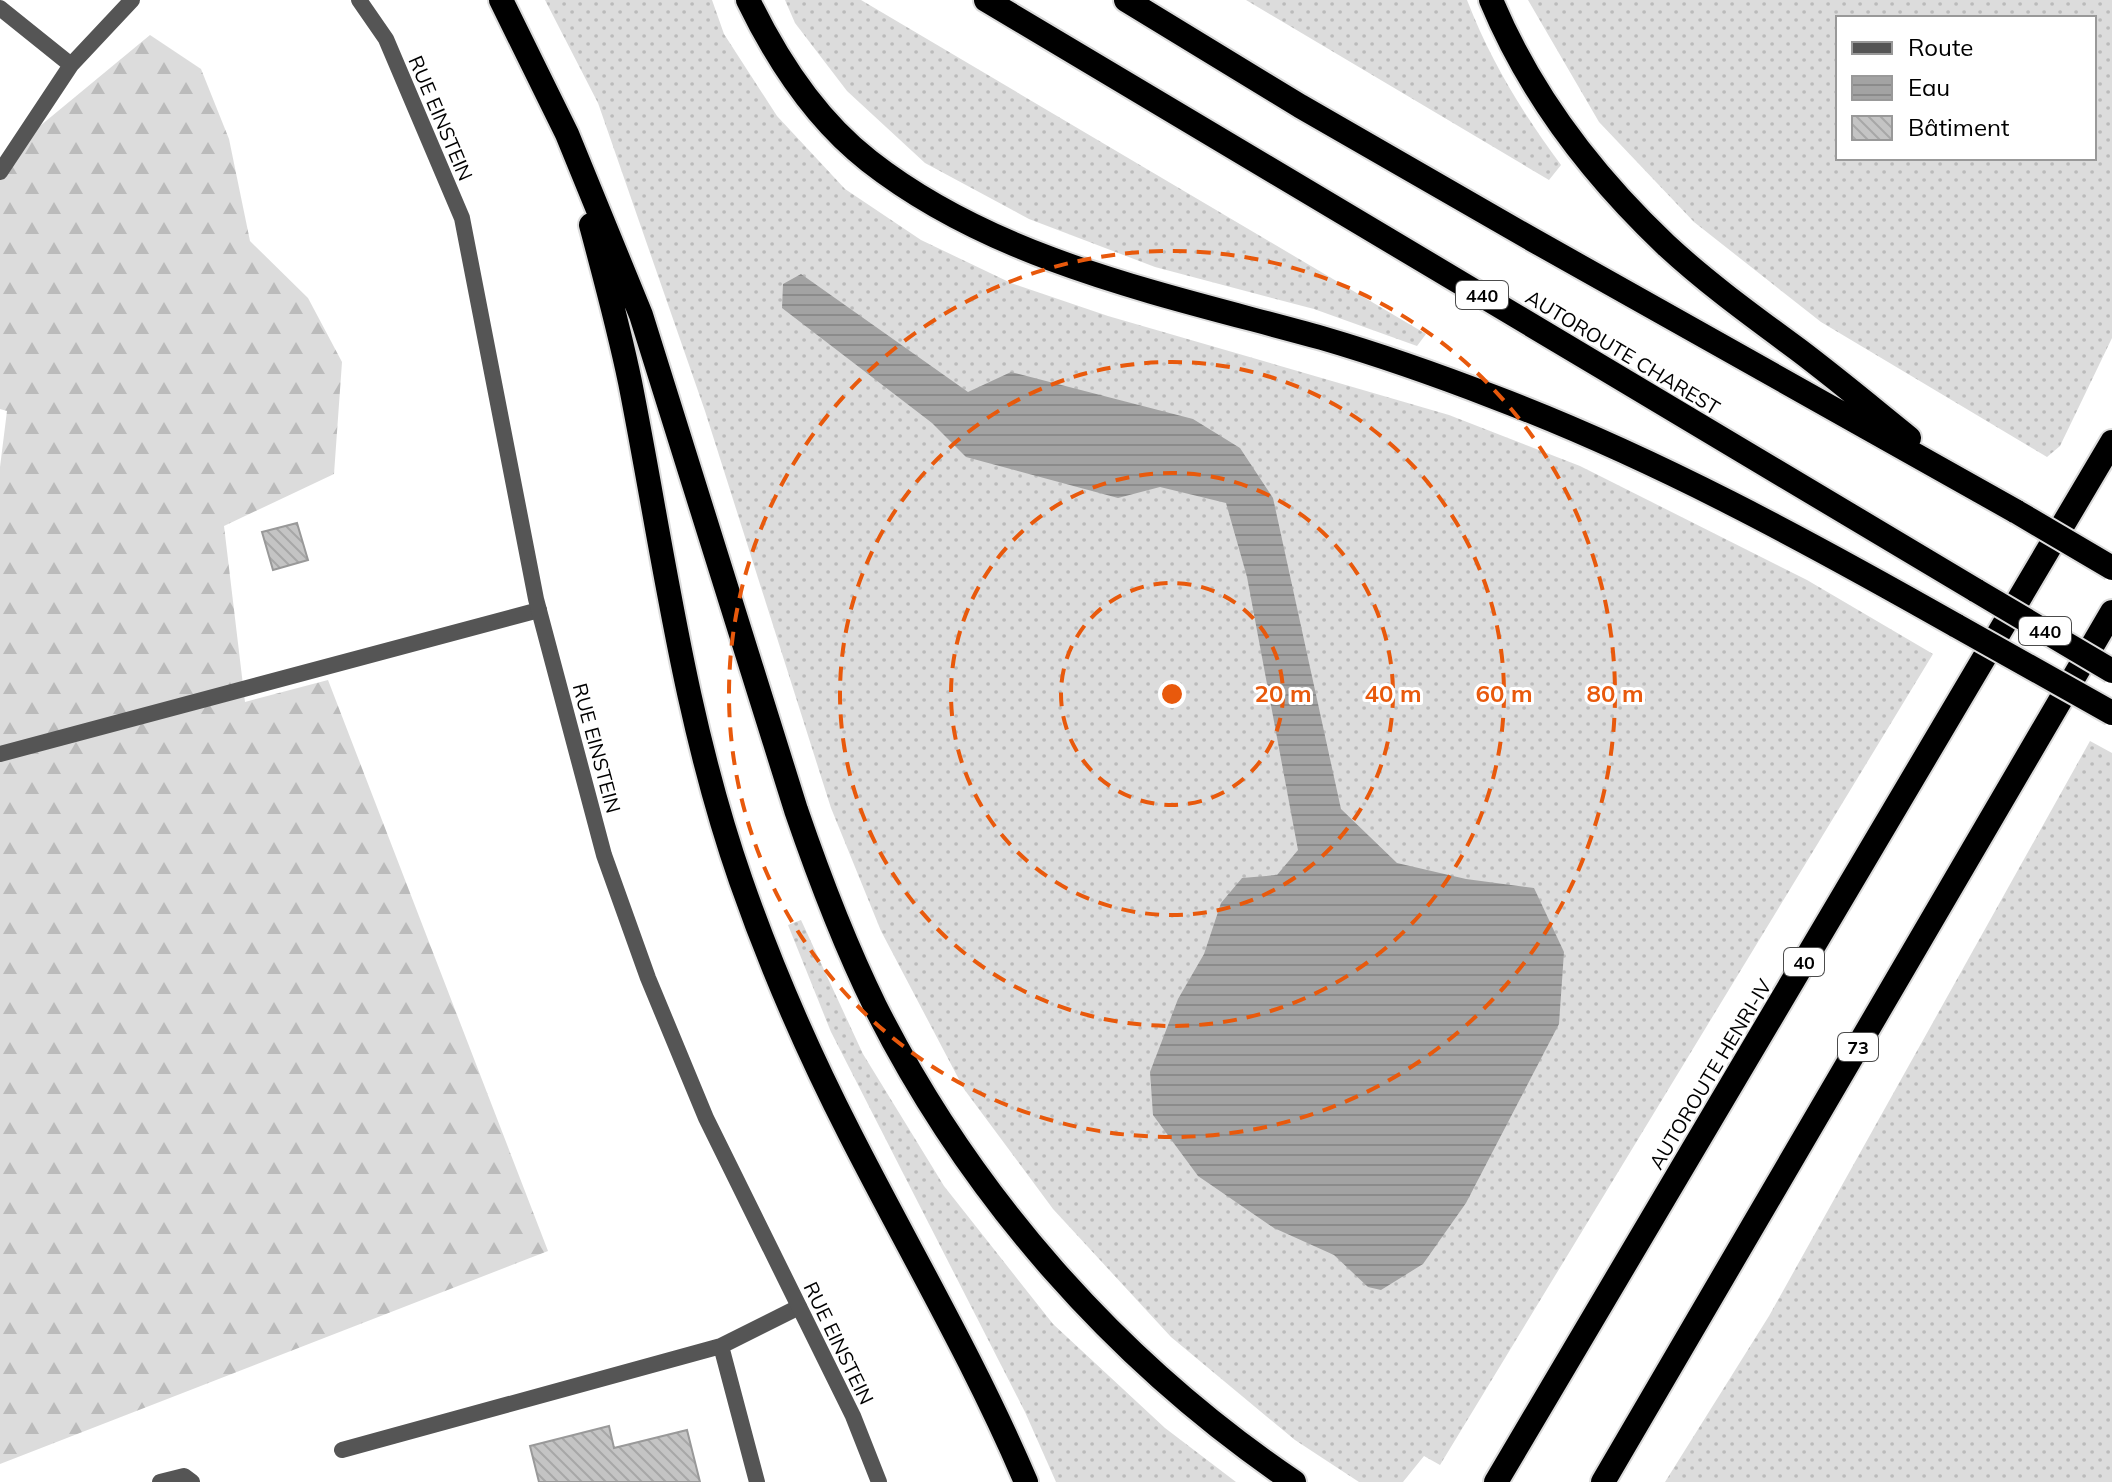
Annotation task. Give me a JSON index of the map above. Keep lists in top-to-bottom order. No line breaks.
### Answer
{"streets":{"highway":["440","AUTOROUTE CHAREST","40","73","AUTOROUTE HENRI-IV"],"street":["RUE EINSTEIN"]},"legend":["Route","Eau","Bâtiment"],"rings":["20 m","40 m","60 m","80 m"]}
